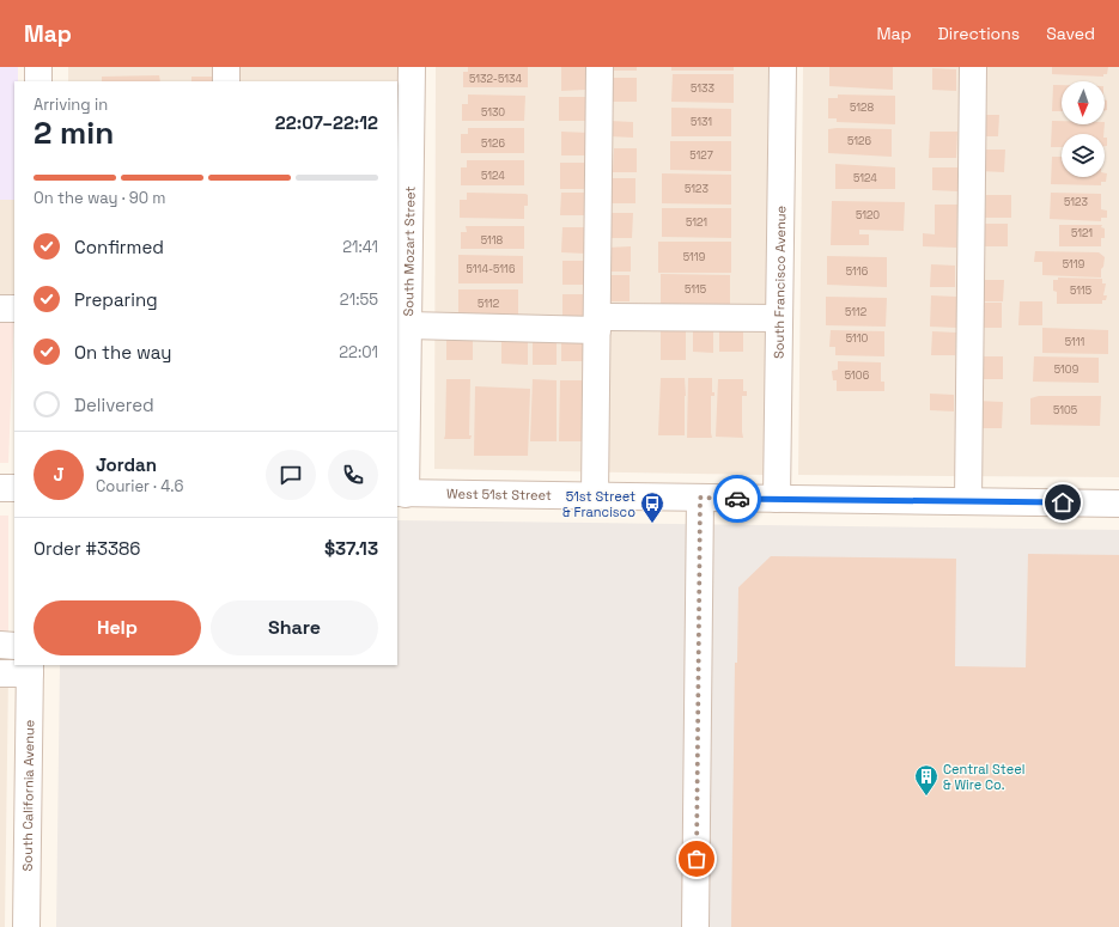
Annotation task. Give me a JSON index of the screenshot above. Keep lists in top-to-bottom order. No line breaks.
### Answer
{"streets":{"street":["South Mozart Street","South Francisco Avenue","West 51st Street","South California Avenue"]},"crossings":[["South Mozart Street","West 51st Street"],["South Francisco Avenue","West 51st Street"]],"places":{"bus stop":["51st Street & Francisco"],"building":["Central Steel & Wire Co."]},"house_numbers":["5132-5134","5133","5128","5130","5131","5126","5126","5127","5124","5124","5123","5123","5120","5121","5121","5118","5119","5119","5114-5116","5116","5115","5115","5112","5112","5110","5111","5109","5106","5105"],"north":"bottom","page":{"header":"Map","nav":["Map","Directions","Saved"],"heading":["2 min","Arriving in","22:07–22:12"],"panel":["Jordan","Courier · 4.6","Order #3386","$37.13"],"bar":"On the way · 90 m","list":[["Confirmed","21:41"],["Preparing","21:55"],["On the way","22:01"],"Delivered"],"round":"J","buttons":["Help","Share"]}}
